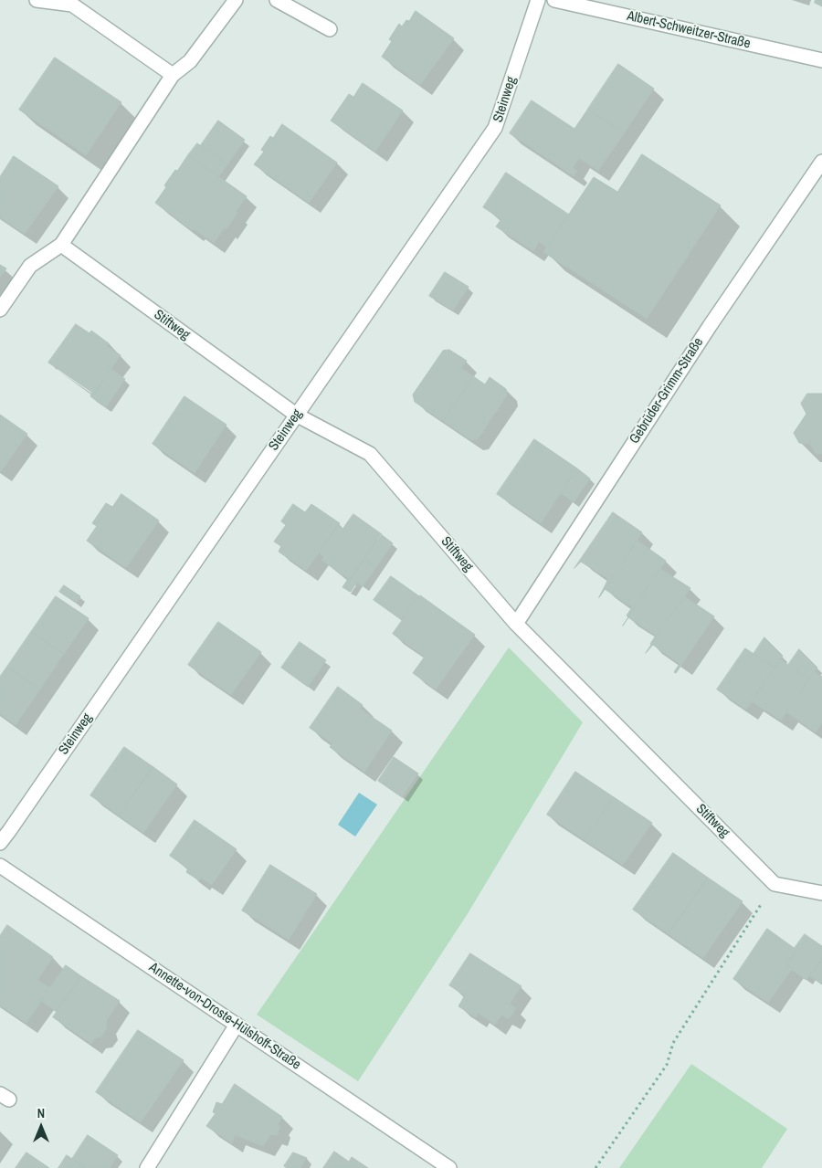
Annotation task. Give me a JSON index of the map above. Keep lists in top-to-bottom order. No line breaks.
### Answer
{"streets":{"street":["Albert-Schweitzer-Straße","Steinweg","Stiftweg","Gebrüder-Grimm-Straße","Annette-von-Droste-Hülshoff-Straße"]},"crossings":[["Steinweg","Stiftweg"],["Stiftweg","Gebrüder-Grimm-Straße"]],"north":"top"}
